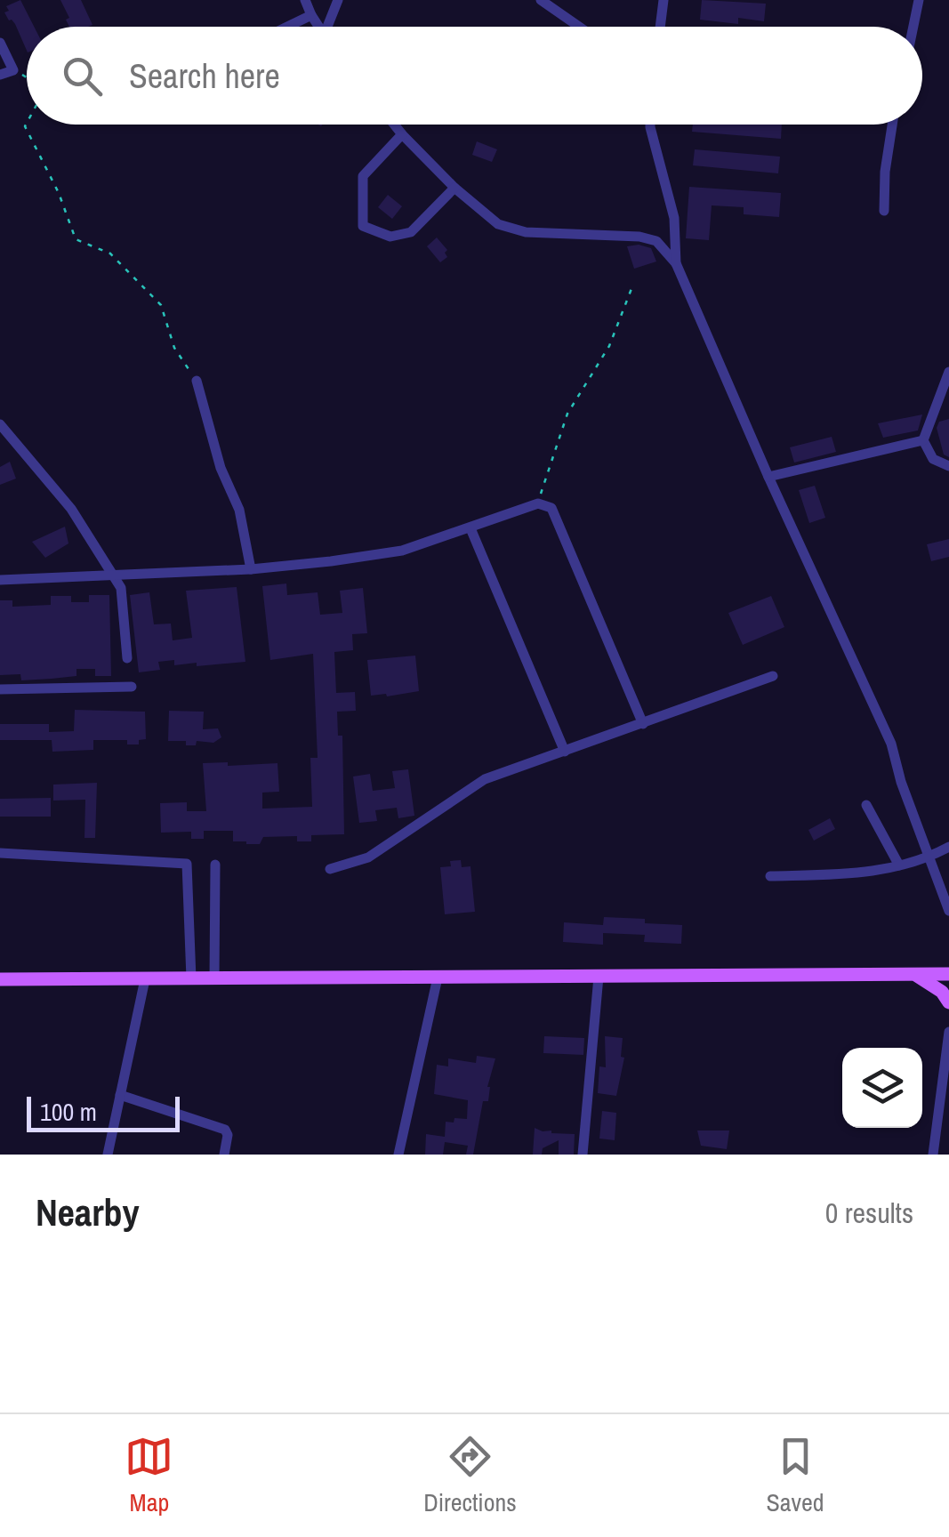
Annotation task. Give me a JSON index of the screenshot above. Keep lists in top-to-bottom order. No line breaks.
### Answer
{"scale_bar":"100 m","page":{"search":"Search here","scale":"100 m","heading":["Nearby","0 results"],"nav":["Map","Directions","Saved"]}}
